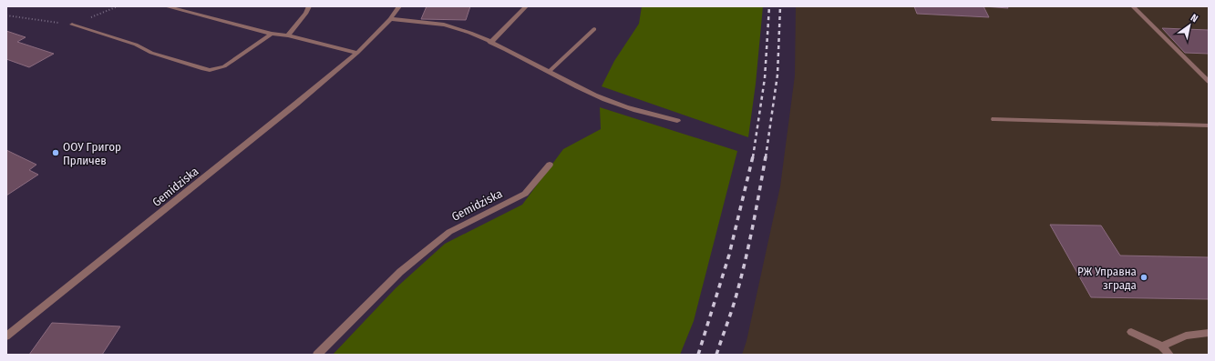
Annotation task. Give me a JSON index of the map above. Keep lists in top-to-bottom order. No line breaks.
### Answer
{"streets":{"street":["Gemidziska"]},"places":["ООУ Григор Прличев","РЖ Управна зграда"],"north":"top right"}
